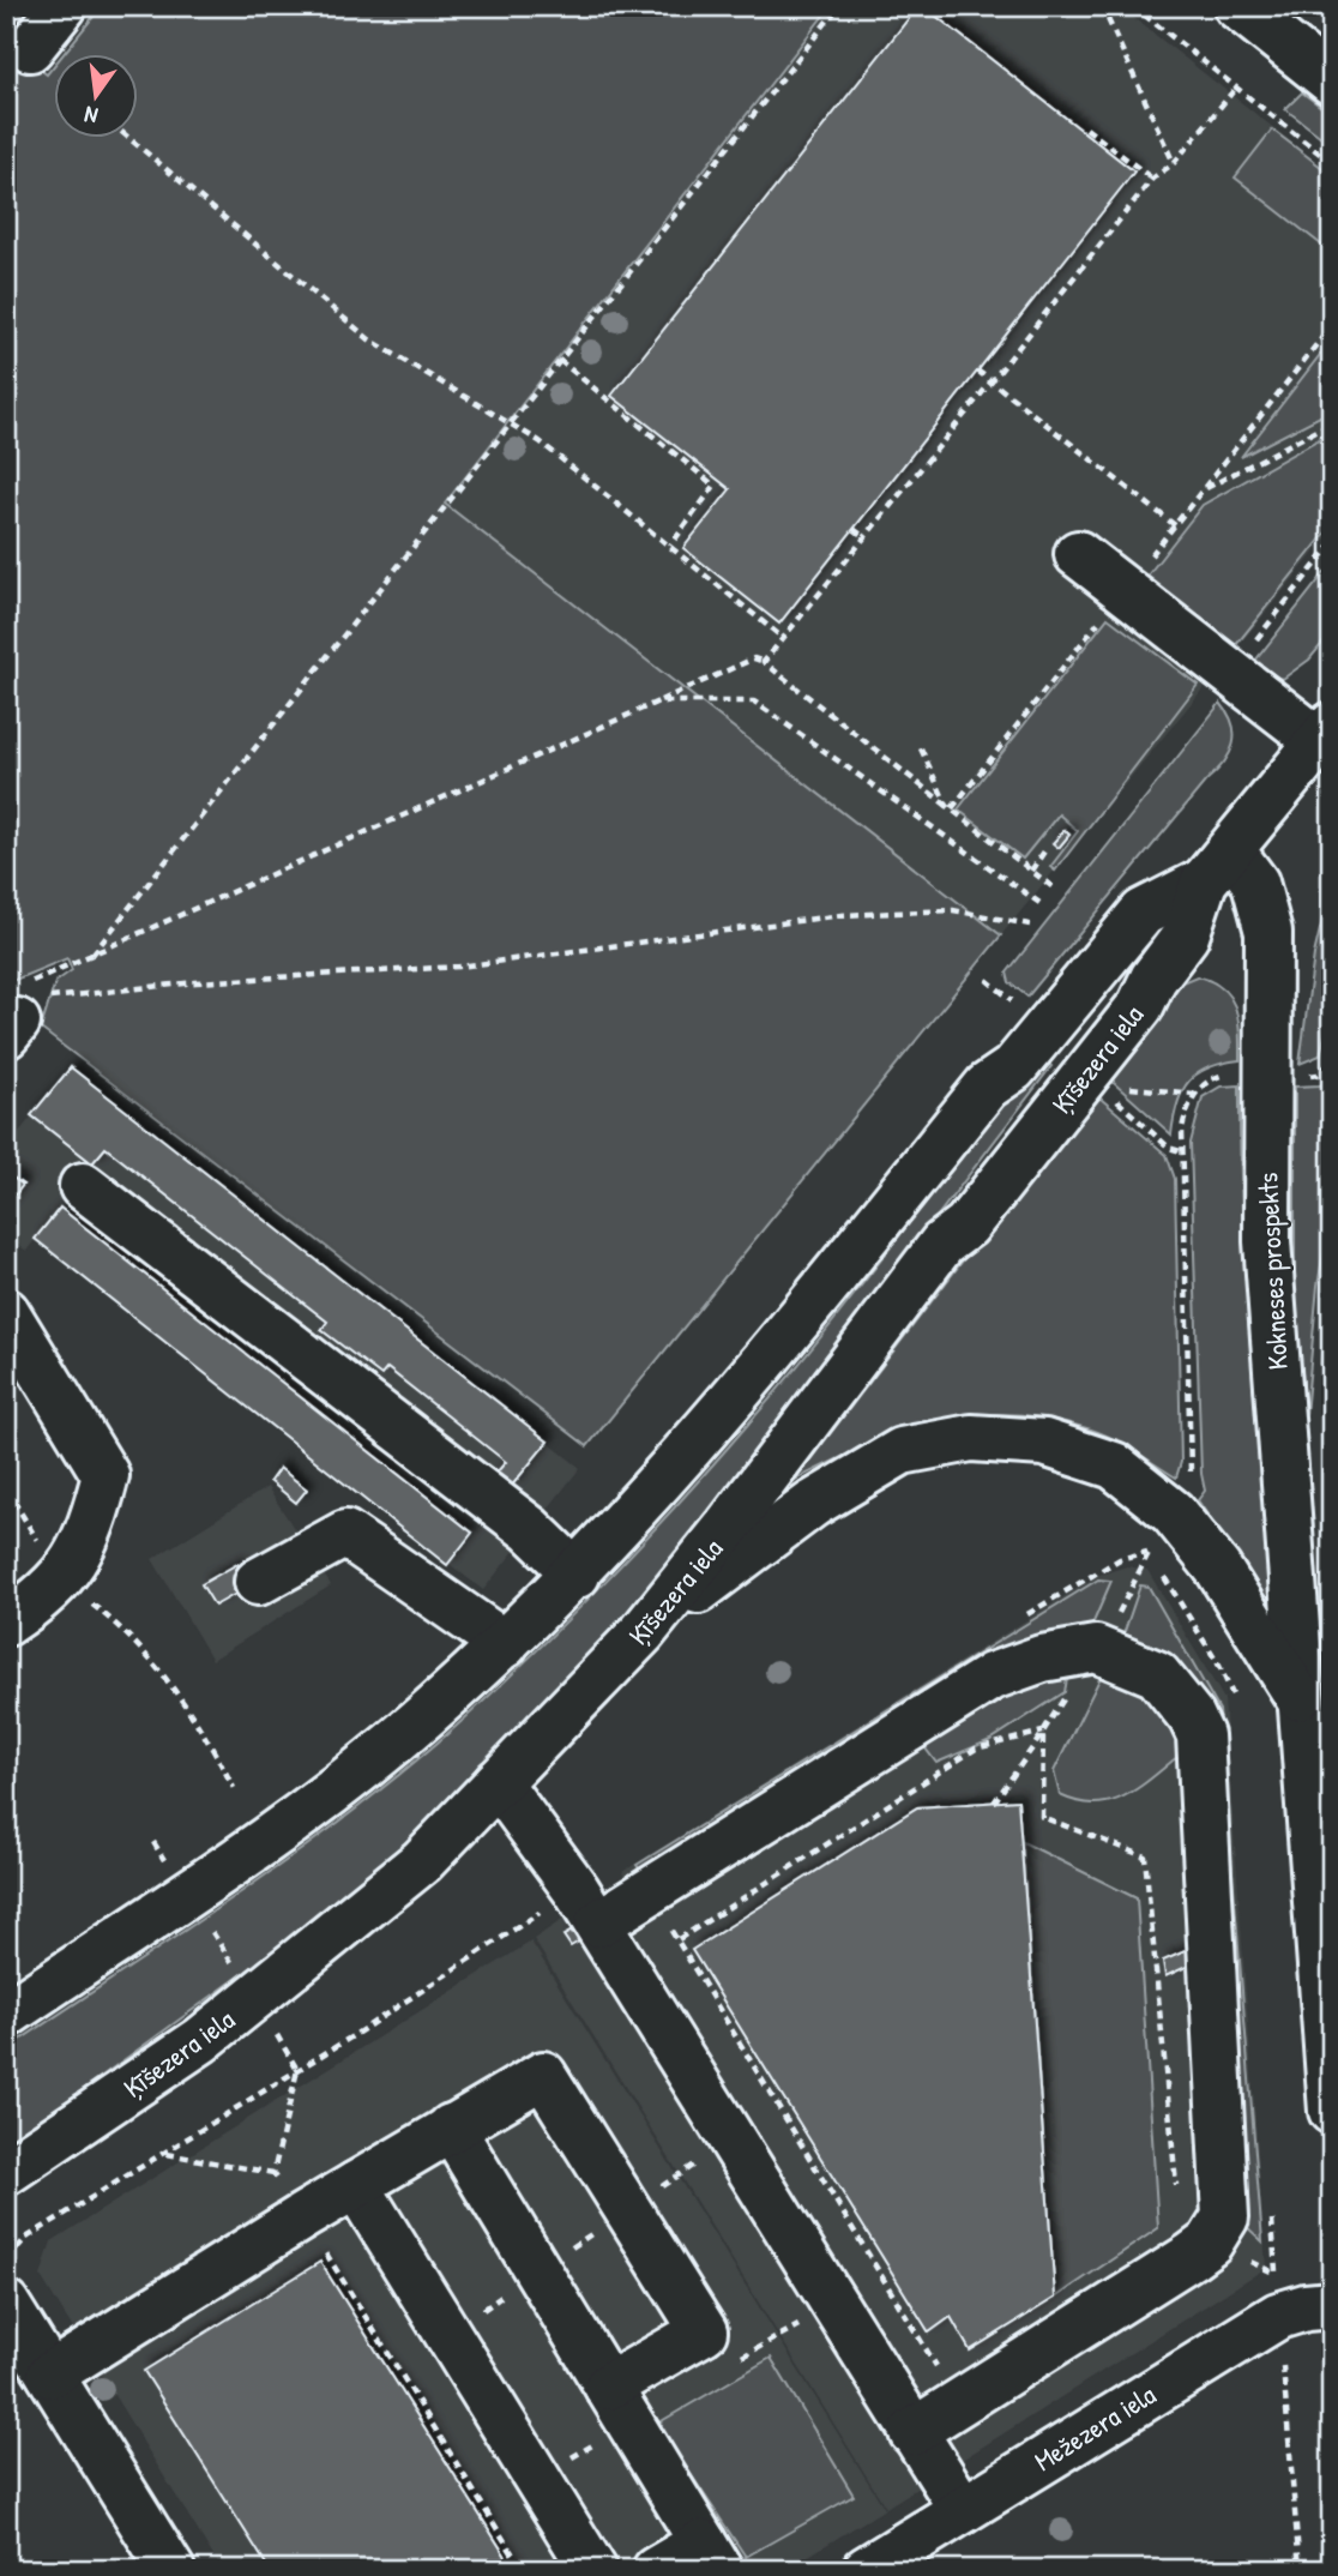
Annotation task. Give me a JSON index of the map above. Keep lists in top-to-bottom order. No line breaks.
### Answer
{"streets":{"street":["Ķīšezera iela","Kokneses prospekts","Mežezera iela"]},"crossings":[["Ķīšezera iela","Kokneses prospekts"]],"north":"bottom"}
